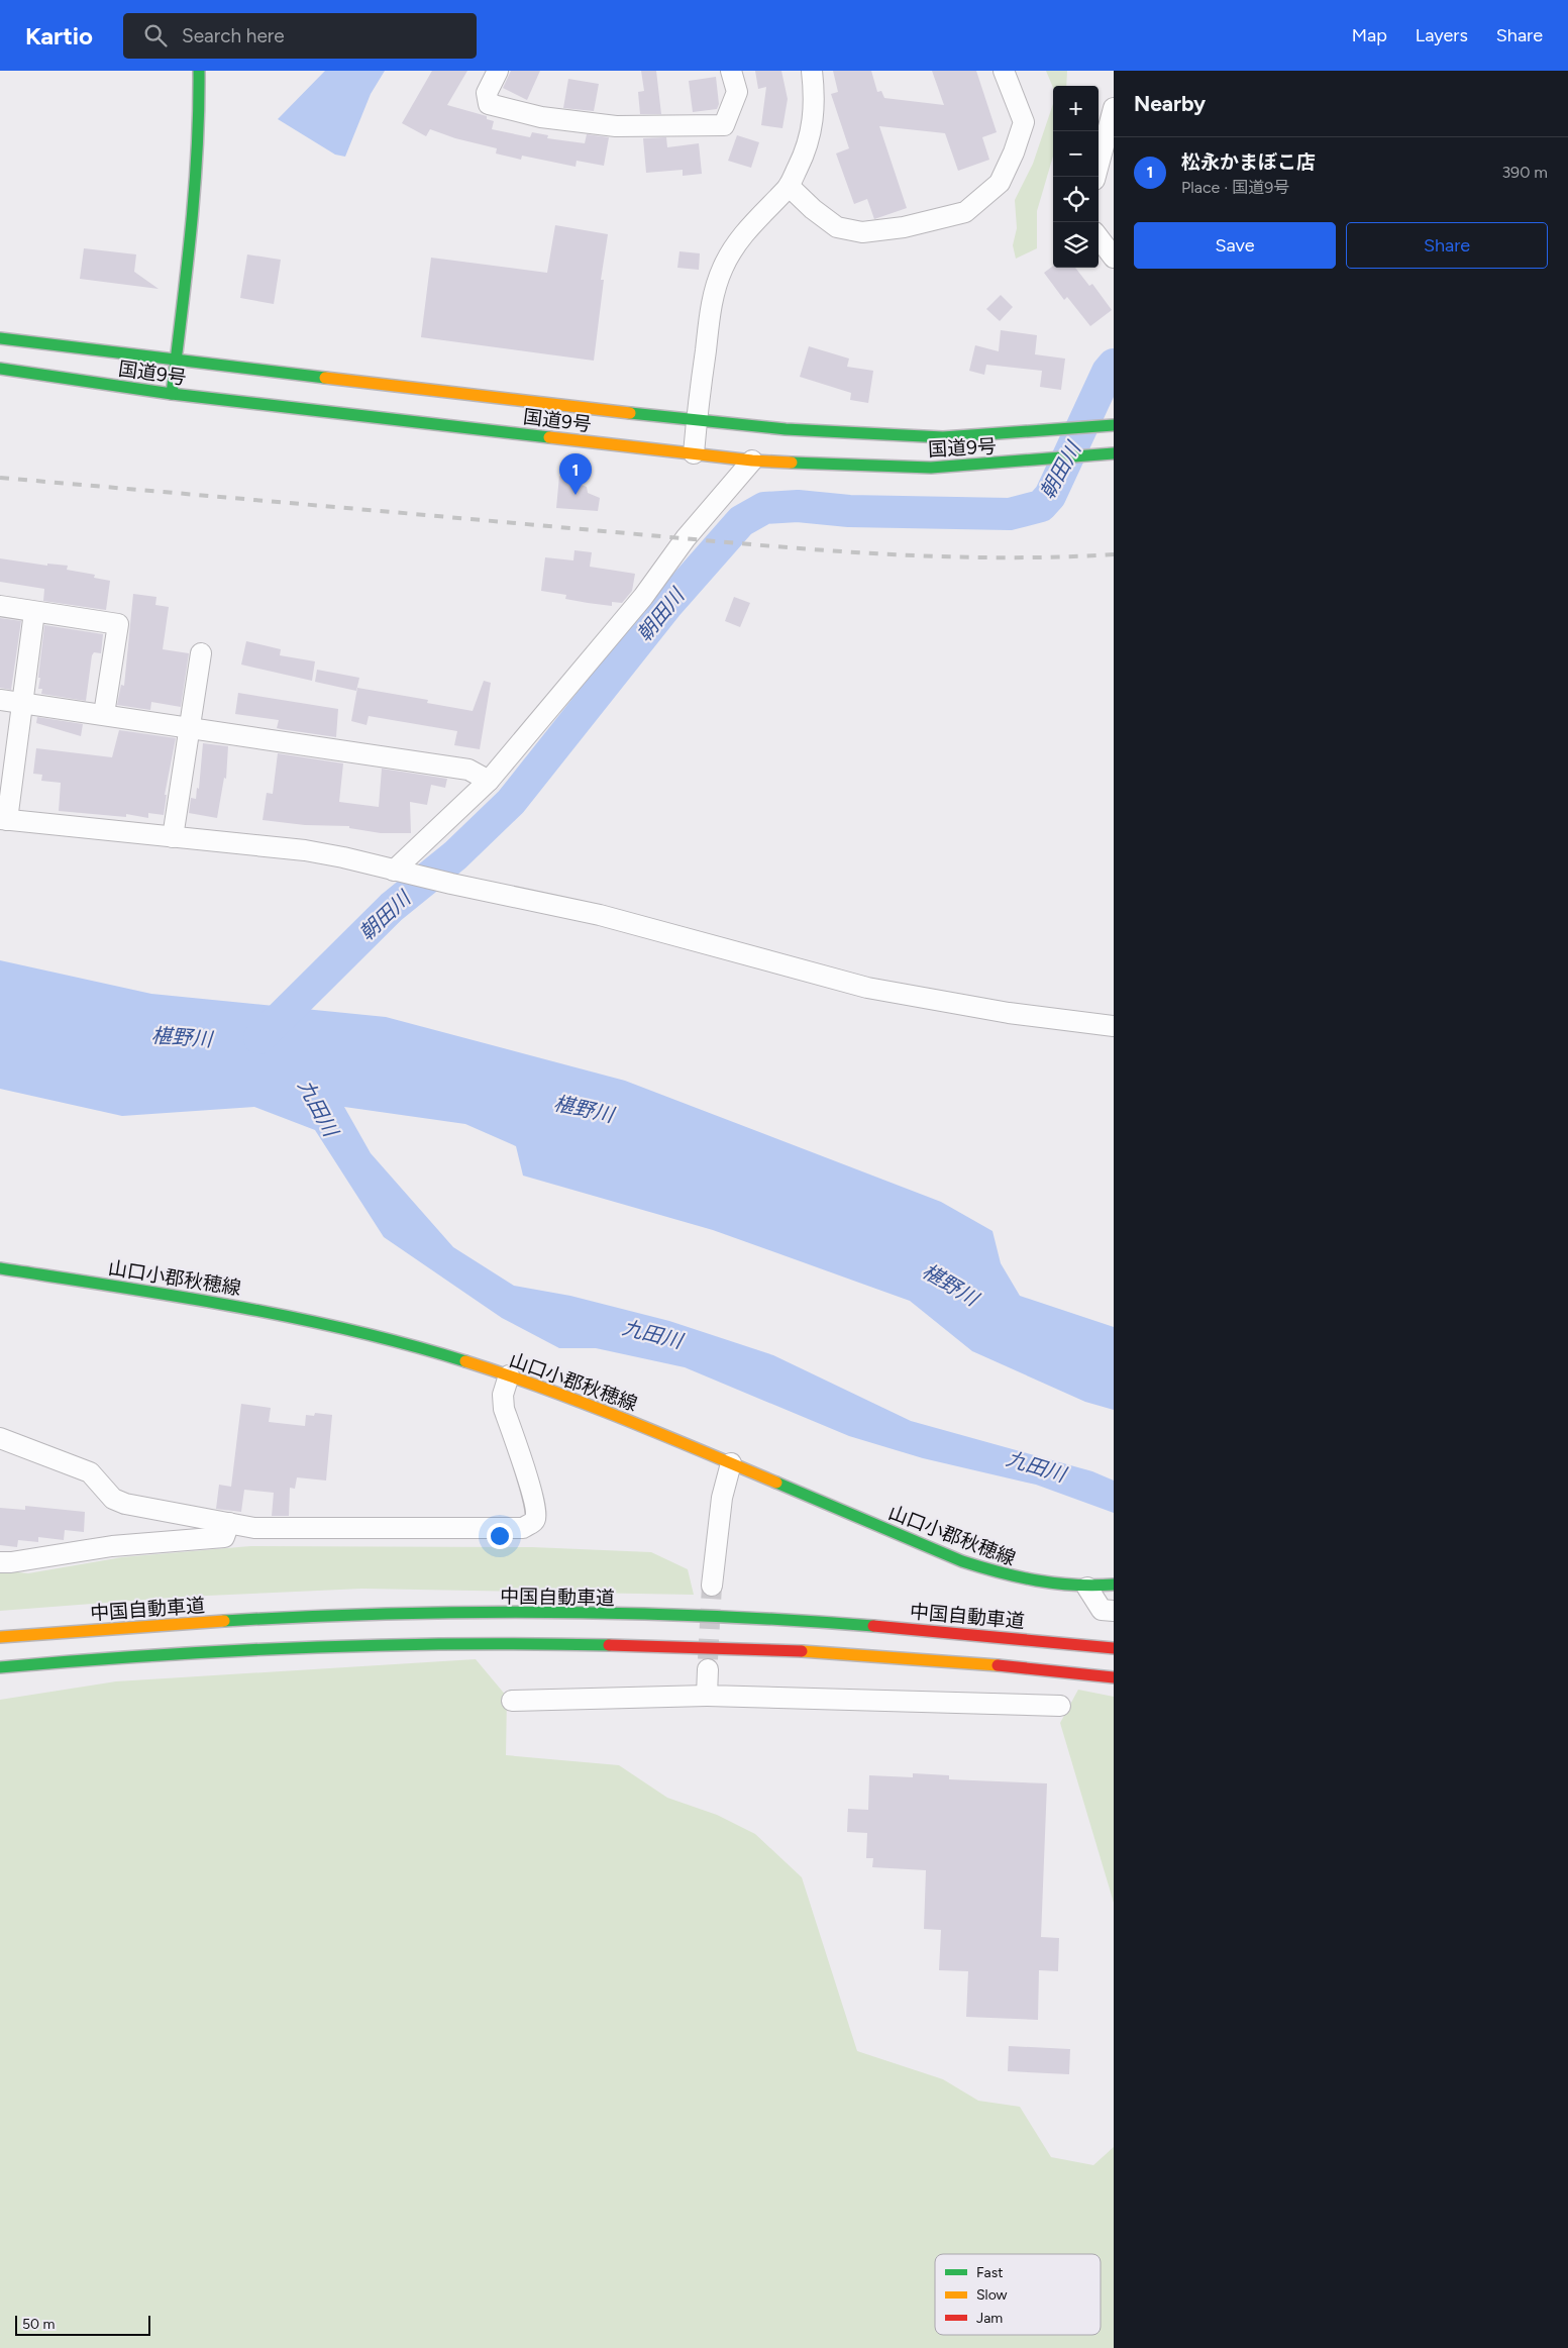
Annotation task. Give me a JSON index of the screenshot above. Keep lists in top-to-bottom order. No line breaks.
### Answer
{"streets":{"main road":["国道9号","山口小郡秋穂線","中国自動車道"]},"water":["朝田川","椹野川","九田川"],"legend":["Fast","Slow","Jam"],"scale_bar":"50 m","page":{"header":"Kartio","search":"Search here","nav":["Map","Layers","Share"],"heading":"Nearby","map_buttons":["+","−"],"list":[{"mark":"1","name":"松永かまぼこ店","note":"Place · 国道9号","value":"390 m"}],"buttons":["Save","Share"],"pins":"1","scale":"50 m"}}
